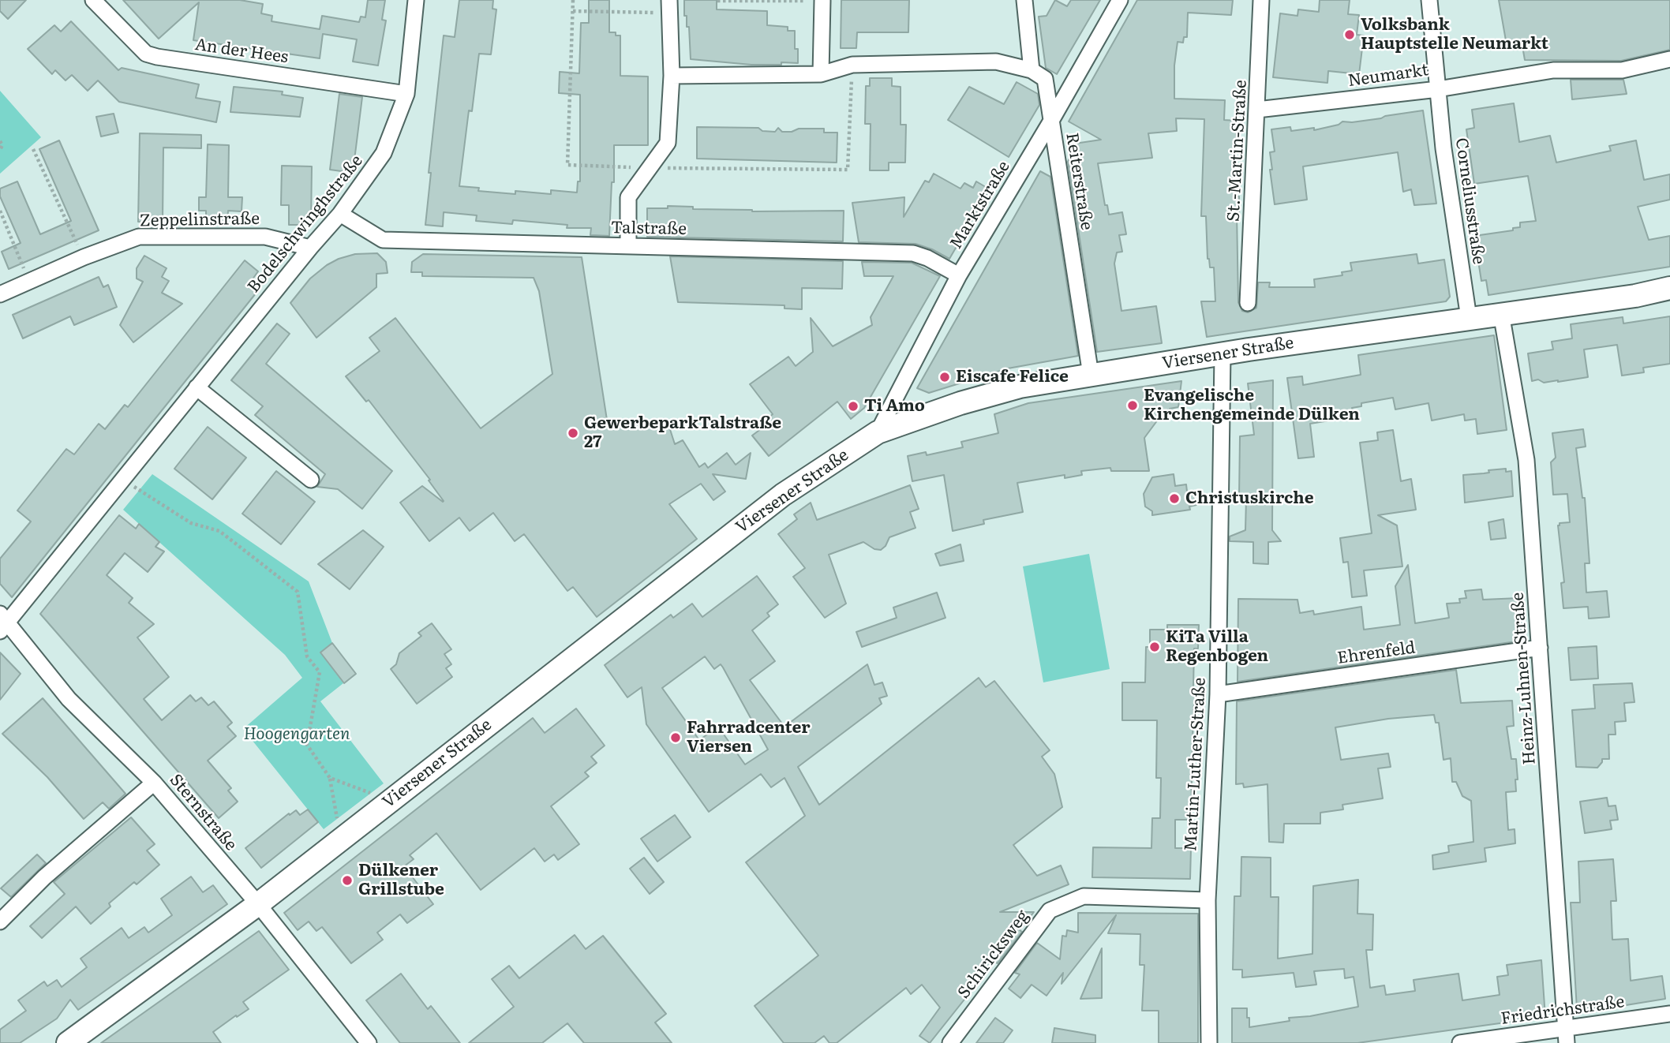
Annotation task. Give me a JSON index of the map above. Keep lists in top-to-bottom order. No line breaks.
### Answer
{"streets":{"main road":["Viersener Straße"],"street":["An der Hees","Neumarkt","St.-Martin-Straße","Reiterstraße","Corneliusstraße","Marktstraße","Zeppelinstraße","Bodelschwinghstraße","Talstraße","Ehrenfeld","Heinz-Luhnen-Straße","Martin-Luther-Straße","Sternstraße","Schiricksweg","Friedrichstraße"]},"crossings":[["An der Hees","Bodelschwinghstraße"],["Neumarkt","St.-Martin-Straße"],["Neumarkt","Corneliusstraße"],["Reiterstraße","Marktstraße"],["Reiterstraße","Viersener Straße"],["Corneliusstraße","Viersener Straße"],["Marktstraße","Talstraße"],["Marktstraße","Viersener Straße"],["Zeppelinstraße","Bodelschwinghstraße"],["Bodelschwinghstraße","Talstraße"],["Bodelschwinghstraße","Sternstraße"],["Viersener Straße","Heinz-Luhnen-Straße"],["Viersener Straße","Martin-Luther-Straße"],["Viersener Straße","Sternstraße"],["Ehrenfeld","Heinz-Luhnen-Straße"],["Ehrenfeld","Martin-Luther-Straße"],["Heinz-Luhnen-Straße","Friedrichstraße"],["Martin-Luther-Straße","Schiricksweg"]],"parks":["Hoogengarten"],"places":["Volksbank Hauptstelle Neumarkt","Eiscafe Felice","Evangelische Kirchengemeinde Dülken","Ti Amo","GewerbeparkTalstraße 27","Christuskirche","KiTa Villa Regenbogen","Fahrradcenter Viersen","Dülkener Grillstube"]}
